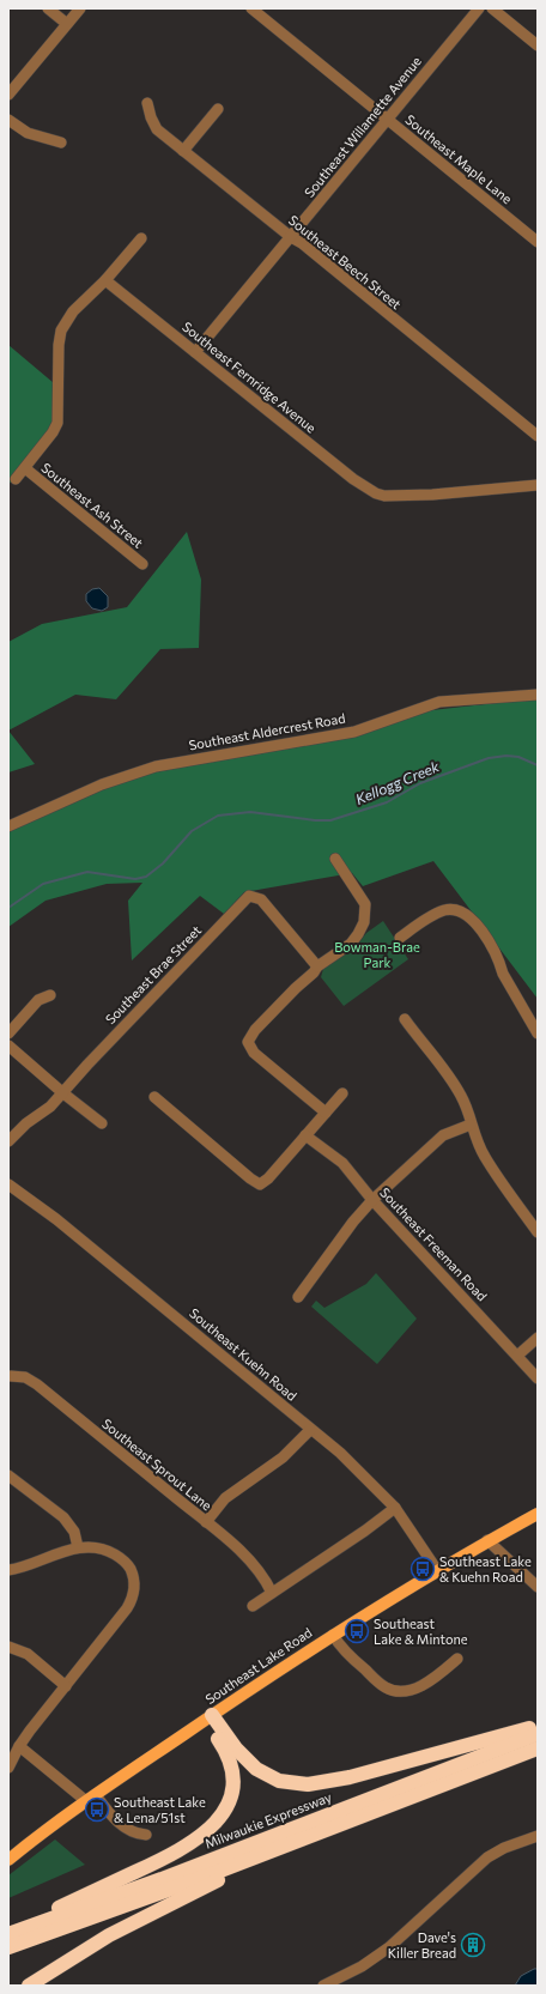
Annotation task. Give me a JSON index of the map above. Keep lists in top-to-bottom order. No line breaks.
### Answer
{"streets":{"highway":["Milwaukie Expressway"],"main road":["Southeast Lake Road"],"street":["Southeast Willamette Avenue","Southeast Maple Lane","Southeast Beech Street","Southeast Fernridge Avenue","Southeast Ash Street","Southeast Aldercrest Road","Southeast Brae Street","Southeast Freeman Road","Southeast Kuehn Road","Southeast Sprout Lane"]},"crossings":[["Southeast Willamette Avenue","Southeast Maple Lane"],["Southeast Willamette Avenue","Southeast Beech Street"],["Southeast Willamette Avenue","Southeast Fernridge Avenue"],["Southeast Kuehn Road","Southeast Lake Road"]],"water":["Kellogg Creek"],"parks":["Bowman-Brae Park"],"places":{"bus stop":["Southeast Lake & Kuehn Road","Southeast Lake & Mintone","Southeast Lake & Lena/51st"],"building":["Dave's Killer Bread"]}}
